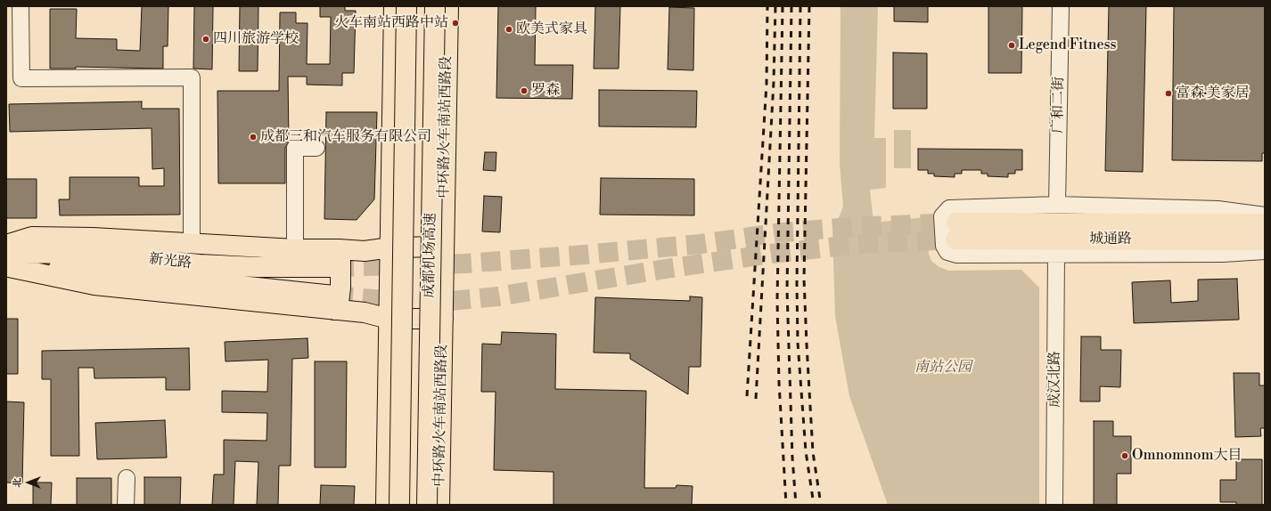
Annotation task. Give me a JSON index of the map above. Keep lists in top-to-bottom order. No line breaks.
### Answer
{"streets":{"main road":["中环路火车南站西路段","城通路","成都机场高速","新光路"],"street":["广和二街","成汉北路"]},"parks":["南站公园"],"places":["火车南站西路中站","欧美式家具","四川旅游学校","Legend Fitness","罗森","富森·美家居","成都三和汽车服务有限公司","Omnomnom大目"],"north":"left"}
